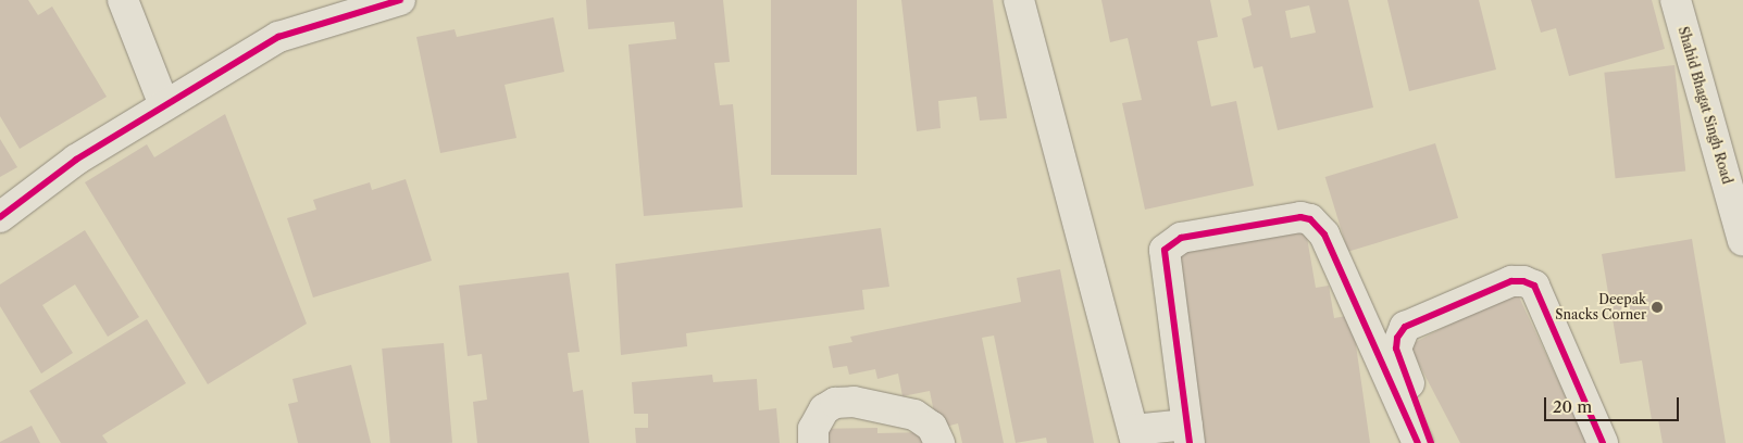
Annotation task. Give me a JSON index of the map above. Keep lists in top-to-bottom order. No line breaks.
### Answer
{"streets":{"street":["Shahid Bhagat Singh Road"]},"places":["Deepak Snacks Corner"],"scale_bar":"20 m"}
